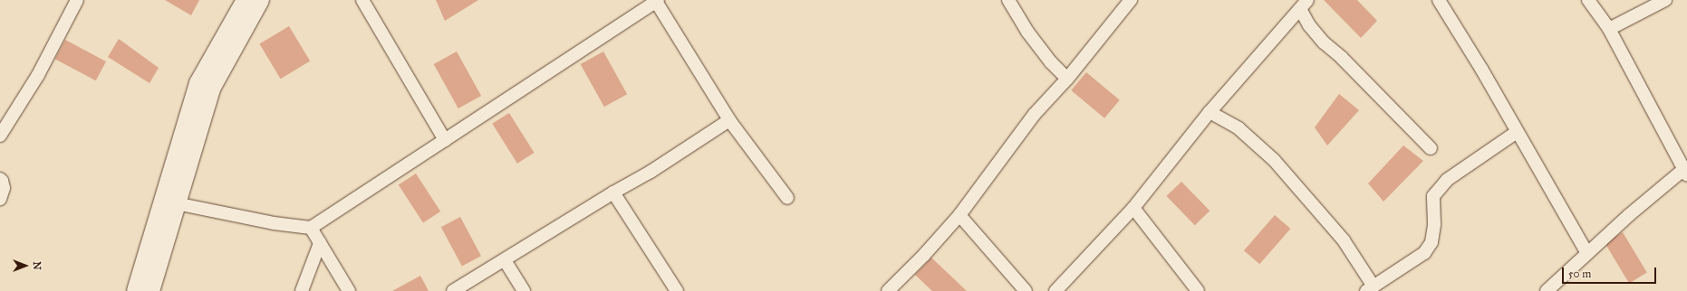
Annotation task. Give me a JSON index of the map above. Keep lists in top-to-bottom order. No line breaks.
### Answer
{"scale_bar":"50 m","north":"right"}
